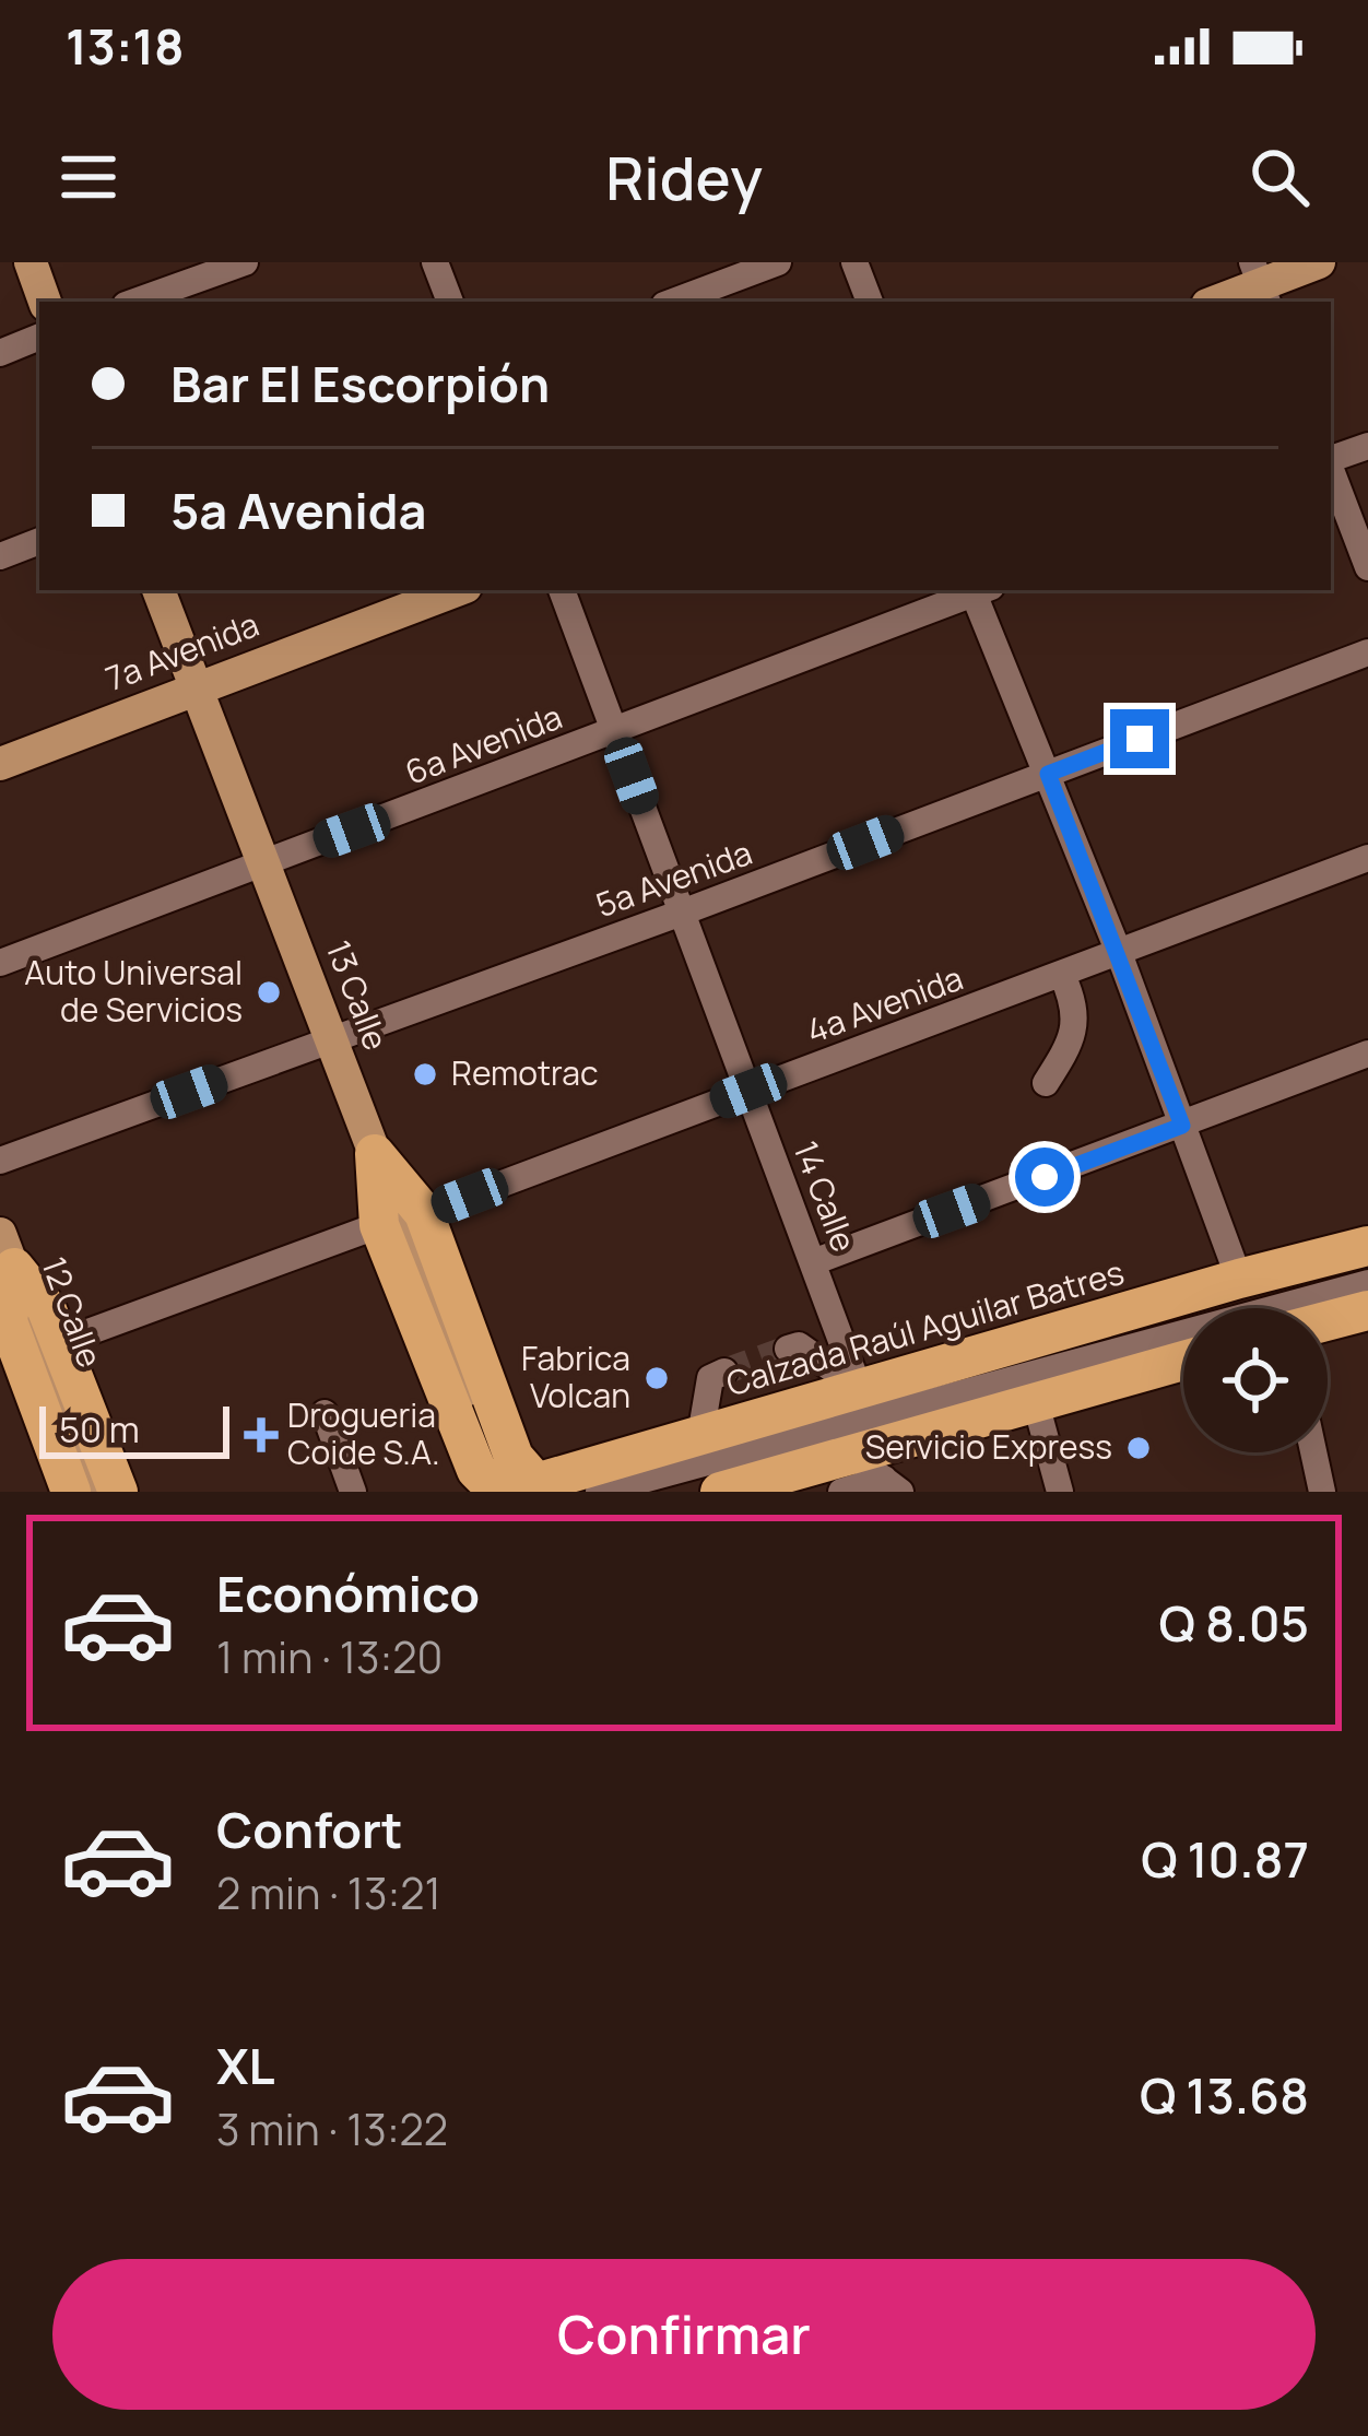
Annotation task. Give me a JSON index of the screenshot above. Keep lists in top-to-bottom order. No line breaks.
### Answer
{"streets":{"highway":["Calzada Raúl Aguilar Batres"],"main road":["7a Avenida","13 Calle","12 Calle"],"street":["6a Avenida","5a Avenida","4a Avenida","14 Calle"]},"crossings":[["7a Avenida","13 Calle"],["6a Avenida","13 Calle"],["6a Avenida","14 Calle"],["5a Avenida","13 Calle"],["5a Avenida","14 Calle"],["4a Avenida","14 Calle"],["14 Calle","Calzada Raúl Aguilar Batres"]],"places":{"other":["Auto Universal de Servicios","Remotrac","Fabrica Volcan","Servicio Express"],"health":["Drogueria Coide S.A."]},"scale_bar":"50 m","page":{"status":"13:18","header":"Ridey","banner":["Bar El Escorpión","5a Avenida"],"scale":"50 m","list":[{"name":"Económico","note":"1 min · 13:20","value":"Q 8.05"},{"name":"Confort","note":"2 min · 13:21","value":"Q 10.87"},{"name":"XL","note":"3 min · 13:22","value":"Q 13.68"}],"buttons":"Confirmar"}}
